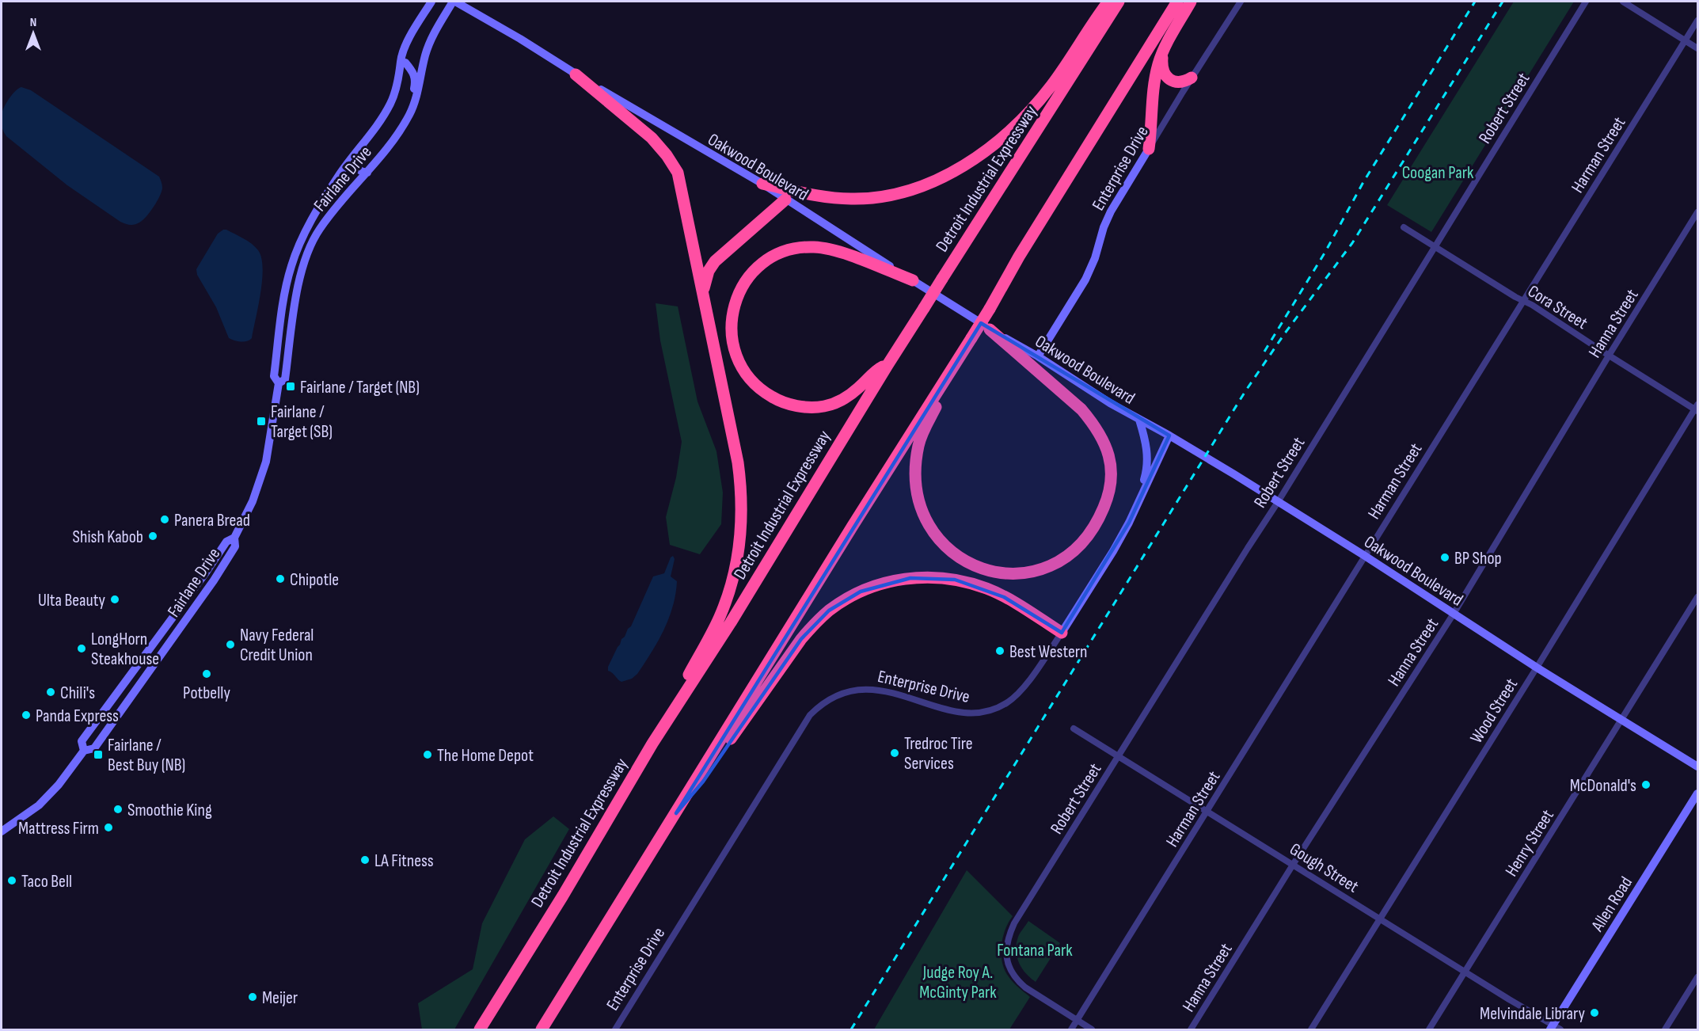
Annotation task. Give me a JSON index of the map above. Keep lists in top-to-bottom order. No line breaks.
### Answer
{"streets":{"highway":["Detroit Industrial Expressway"],"main road":["Oakwood Boulevard","Enterprise Drive","Fairlane Drive","Allen Road"],"street":["Robert Street","Harman Street","Cora Street","Hanna Street","Wood Street","Henry Street","Gough Street"]},"crossings":[["Robert Street","Harman Street"],["Robert Street","Oakwood Boulevard"],["Robert Street","Cora Street"],["Robert Street","Gough Street"],["Harman Street","Oakwood Boulevard"],["Harman Street","Cora Street"],["Harman Street","Gough Street"],["Oakwood Boulevard","Enterprise Drive"],["Oakwood Boulevard","Fairlane Drive"],["Oakwood Boulevard","Hanna Street"],["Oakwood Boulevard","Wood Street"],["Oakwood Boulevard","Henry Street"],["Cora Street","Hanna Street"],["Cora Street","Wood Street"],["Hanna Street","Gough Street"],["Wood Street","Gough Street"],["Henry Street","Gough Street"],["Gough Street","Allen Road"]],"parks":["Coogan Park","Fontana Park","Judge Roy A. McGinty Park"],"places":{"transit":["Fairlane / Target (NB)","Fairlane / Target (SB)","Fairlane / Best Buy (NB)"],"other":["Panera Bread","Shish Kabob","BP Shop","Chipotle","Ulta Beauty","Navy Federal Credit Union","LongHorn Steakhouse","Best Western","Potbelly","Chili's","Panda Express","Tredroc Tire Services","The Home Depot","McDonald's","Smoothie King","Mattress Firm","LA Fitness","Taco Bell","Meijer","Melvindale Library"]},"north":"top"}
